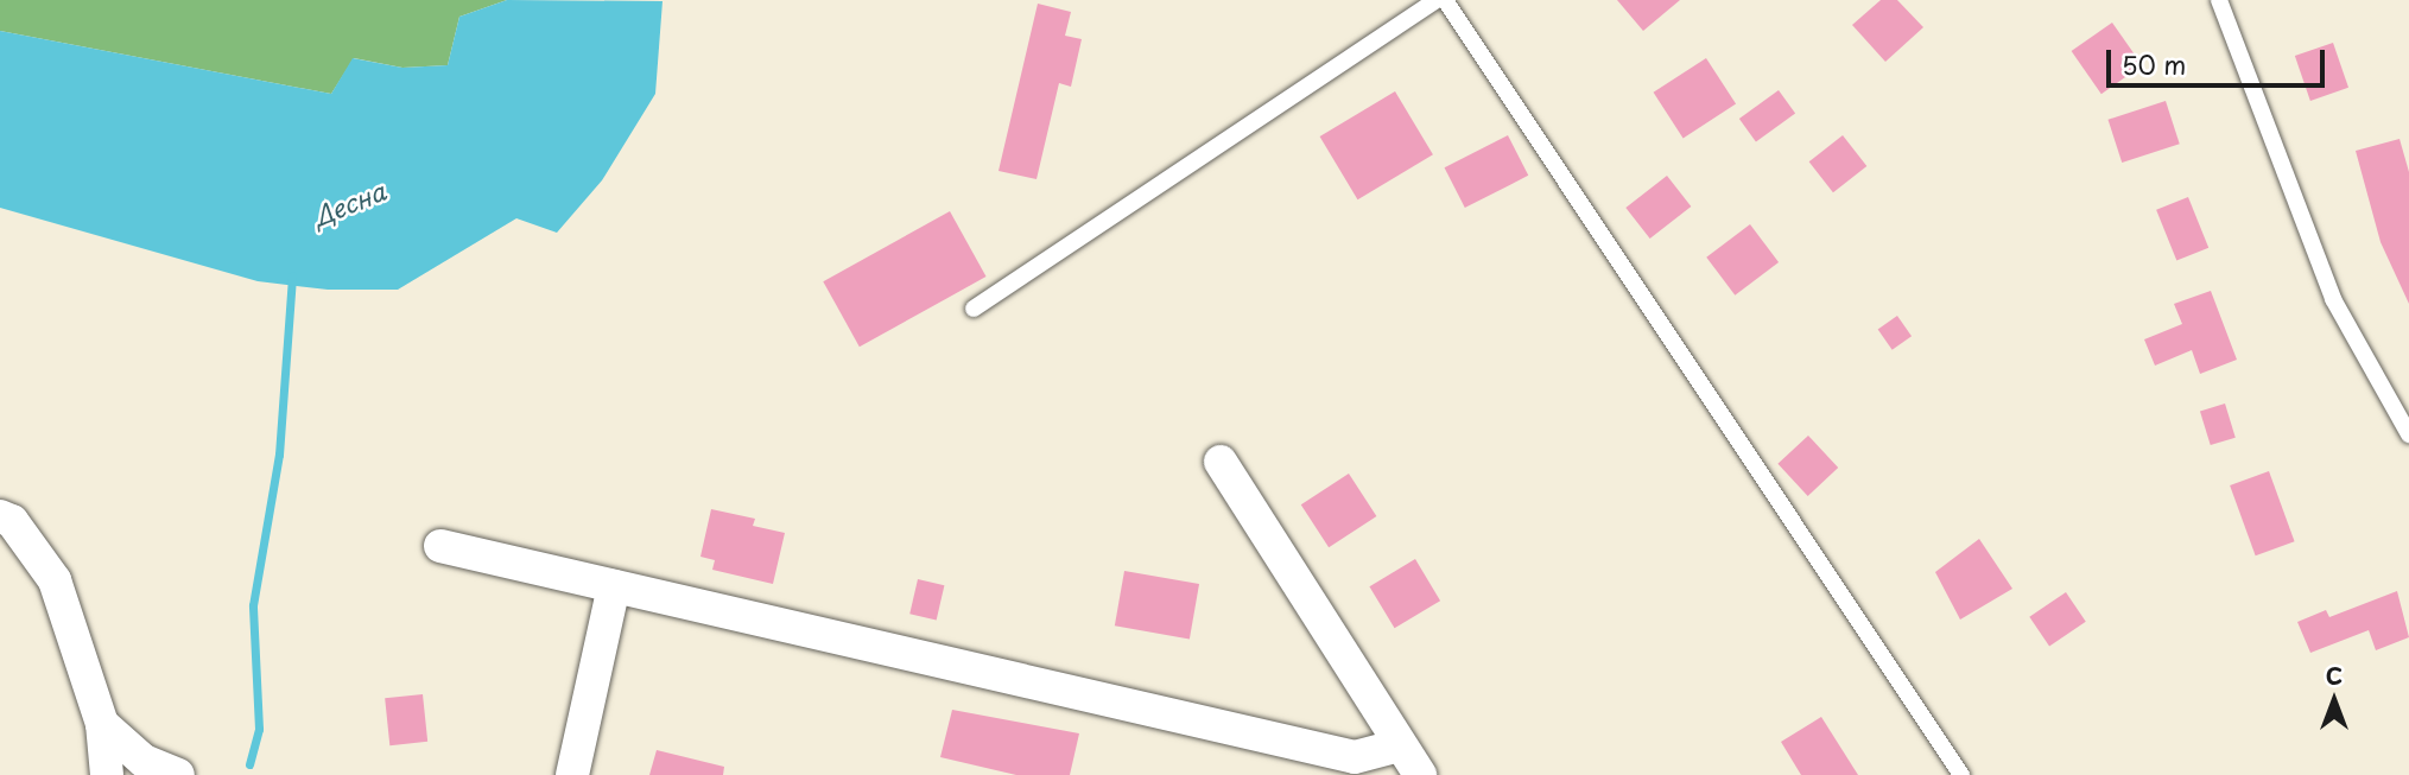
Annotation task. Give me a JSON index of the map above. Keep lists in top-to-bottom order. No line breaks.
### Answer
{"water":["Десна"],"scale_bar":"50 m","north":"top"}
